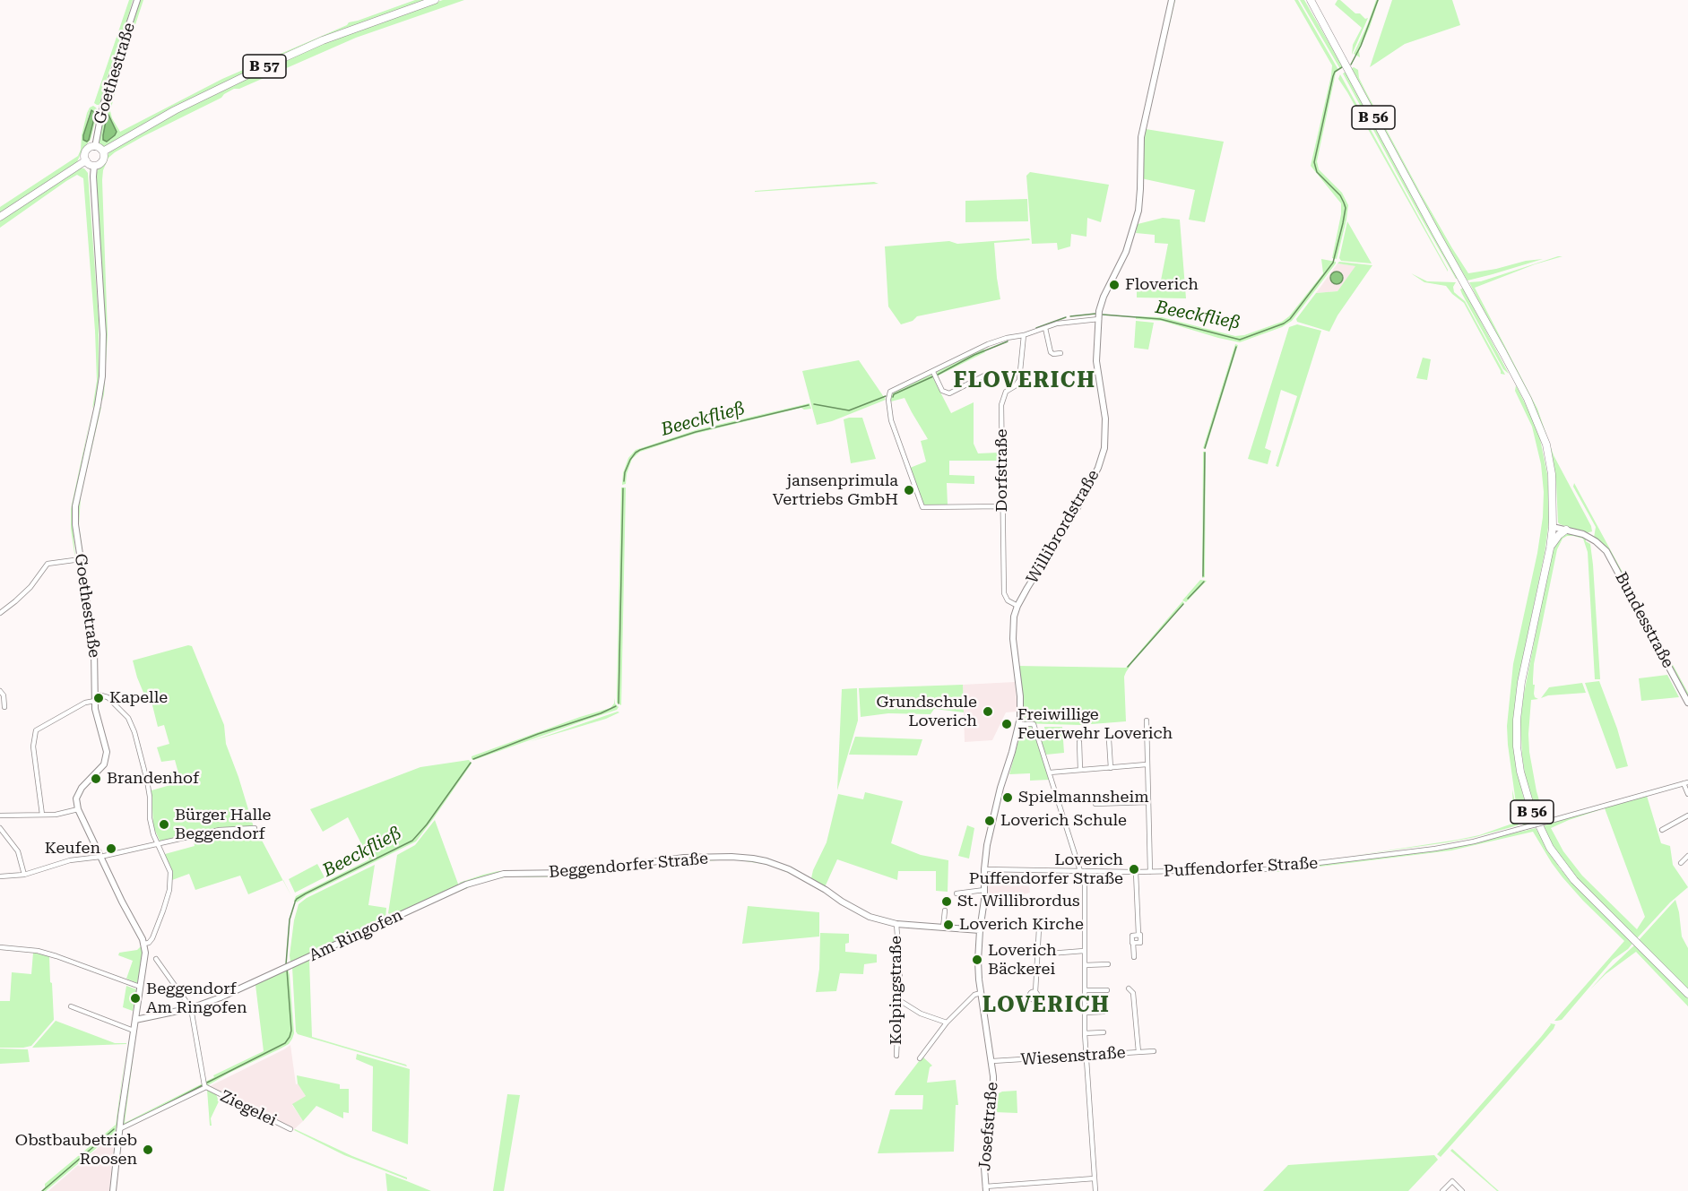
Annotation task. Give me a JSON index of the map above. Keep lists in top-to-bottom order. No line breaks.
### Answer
{"streets":{"main road":["B 57","B 56"],"street":["Goethestraße","Dorfstraße","Willibrordstraße","Bundesstraße","Beggendorfer Straße","Puffendorfer Straße","Am Ringofen","Kolpingstraße","Wiesenstraße","Ziegelei","Josefstraße"]},"crossings":[["B 57","Goethestraße"],["Dorfstraße","Willibrordstraße"],["Dorfstraße","Josefstraße"],["Willibrordstraße","Josefstraße"],["Beggendorfer Straße","Am Ringofen"],["Beggendorfer Straße","Kolpingstraße"],["Beggendorfer Straße","Josefstraße"],["Puffendorfer Straße","Josefstraße"],["Wiesenstraße","Josefstraße"]],"districts":["FLOVERICH","LOVERICH"],"water":["Beeckfließ"],"places":["Floverich","jansenprimula Vertriebs GmbH","Kapelle","Grundschule Loverich","Freiwillige Feuerwehr Loverich","Brandenhof","Spielmannsheim","Loverich Schule","Bürger Halle Beggendorf","Keufen","Loverich Puffendorfer Straße","St. Willibrordus","Loverich Kirche","Loverich Bäckerei","Beggendorf Am Ringofen","Obstbaubetrieb Roosen"]}
